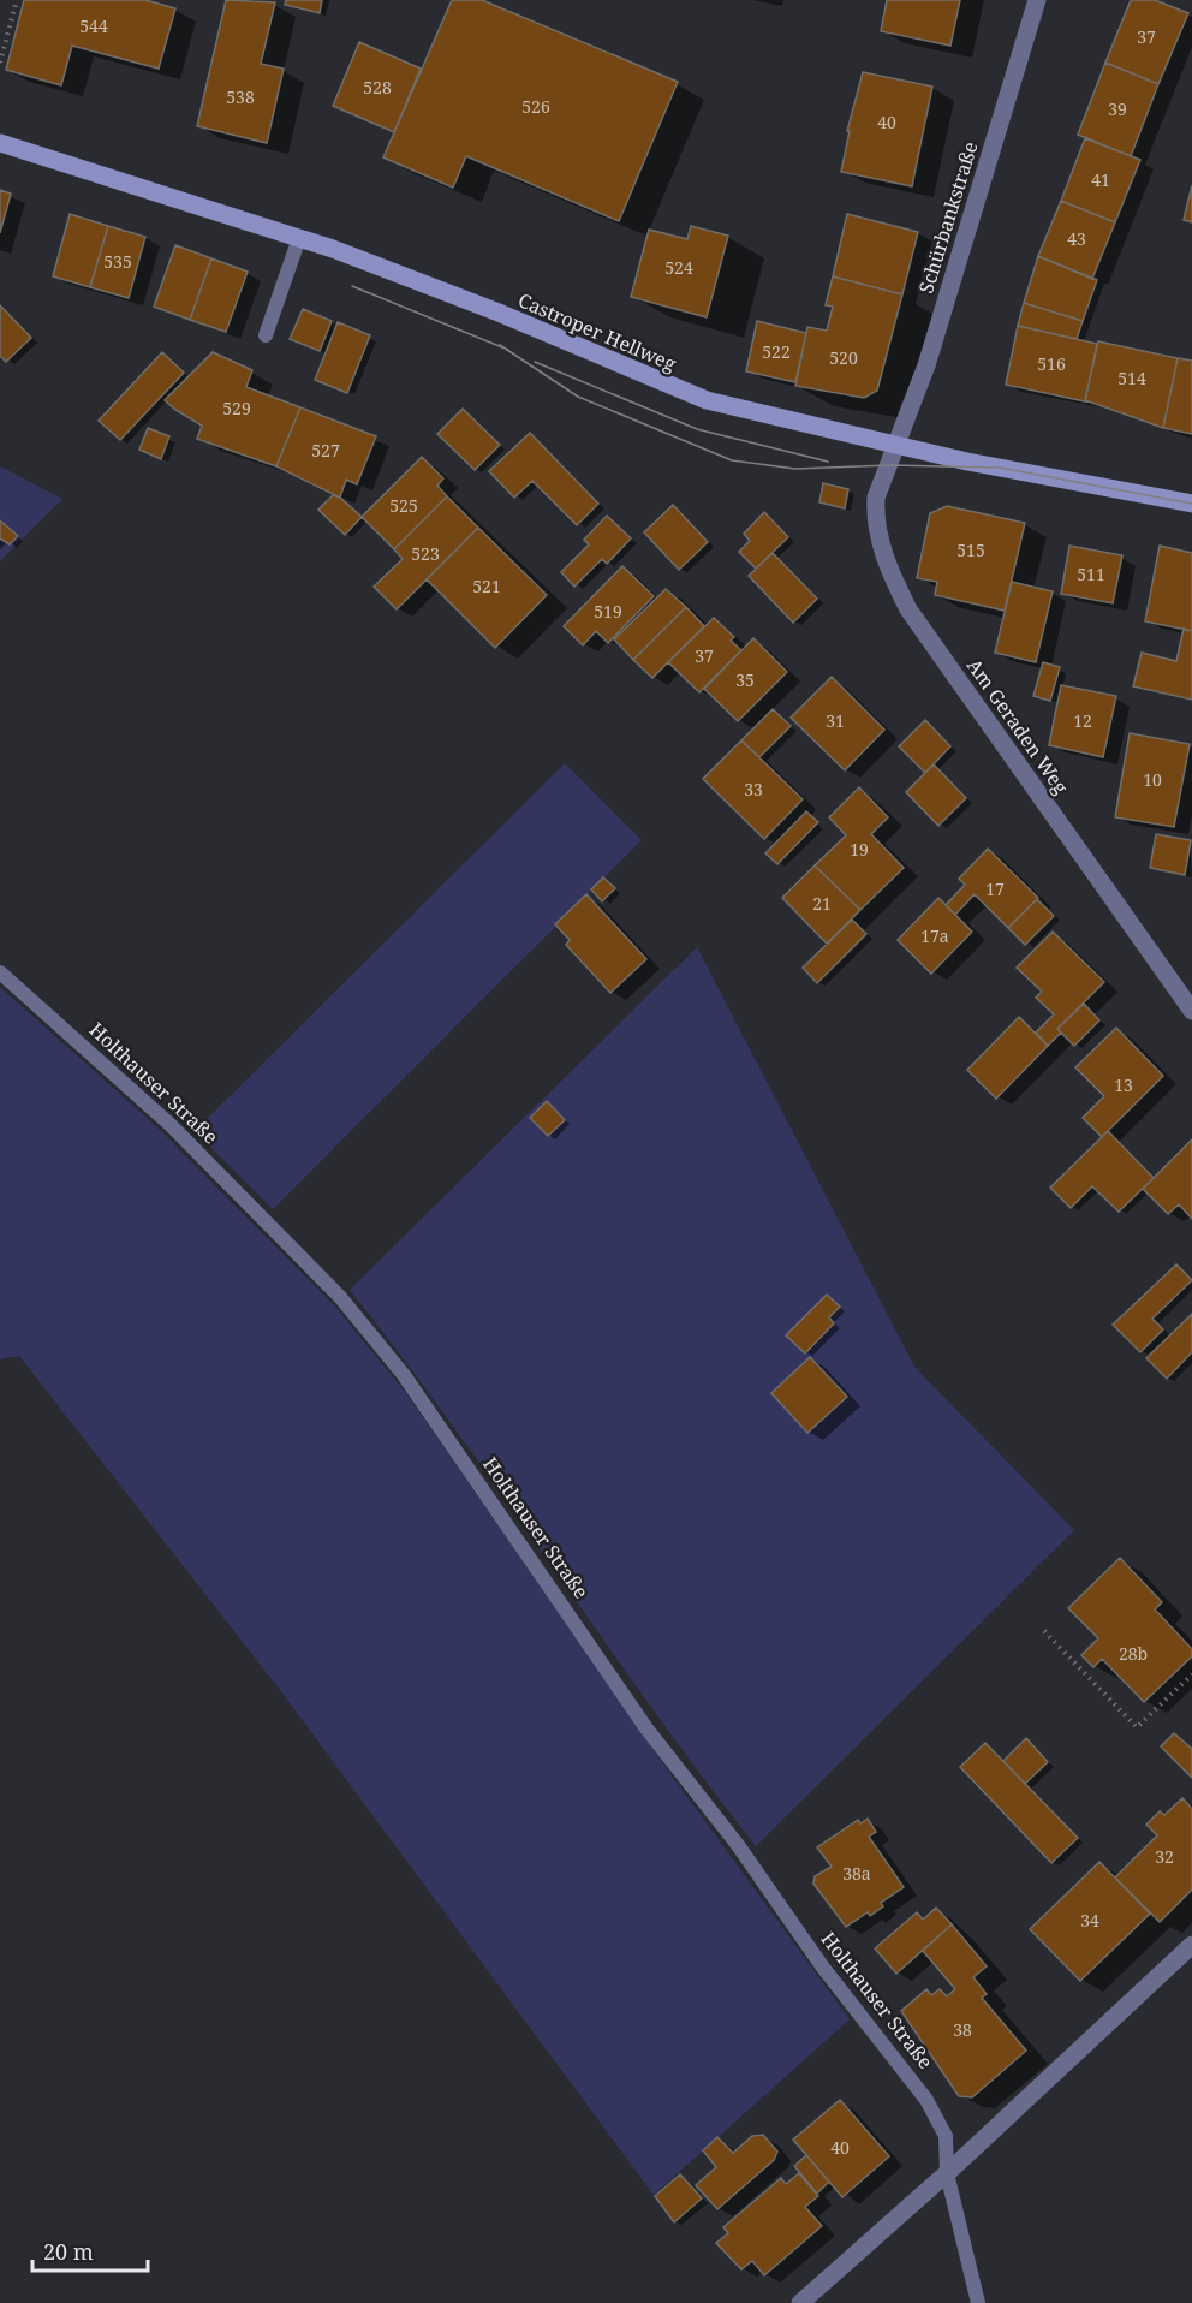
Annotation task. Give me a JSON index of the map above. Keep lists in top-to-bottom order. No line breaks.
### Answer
{"streets":{"main road":["Castroper Hellweg"],"street":["Schürbankstraße","Am Geraden Weg"],"lane":["Holthauser Straße"]},"crossings":[["Schürbankstraße","Castroper Hellweg"],["Schürbankstraße","Am Geraden Weg"],["Castroper Hellweg","Am Geraden Weg"]],"house_numbers":["544","37","528","538","526","39","40","41","43","535","524","522","520","516","514","529","527","525","515","523","511","521","519","37","35","31","12","10","33","19","17","21","17a","13","28b","32","38a","34","38","40"],"scale_bar":"20 m"}
